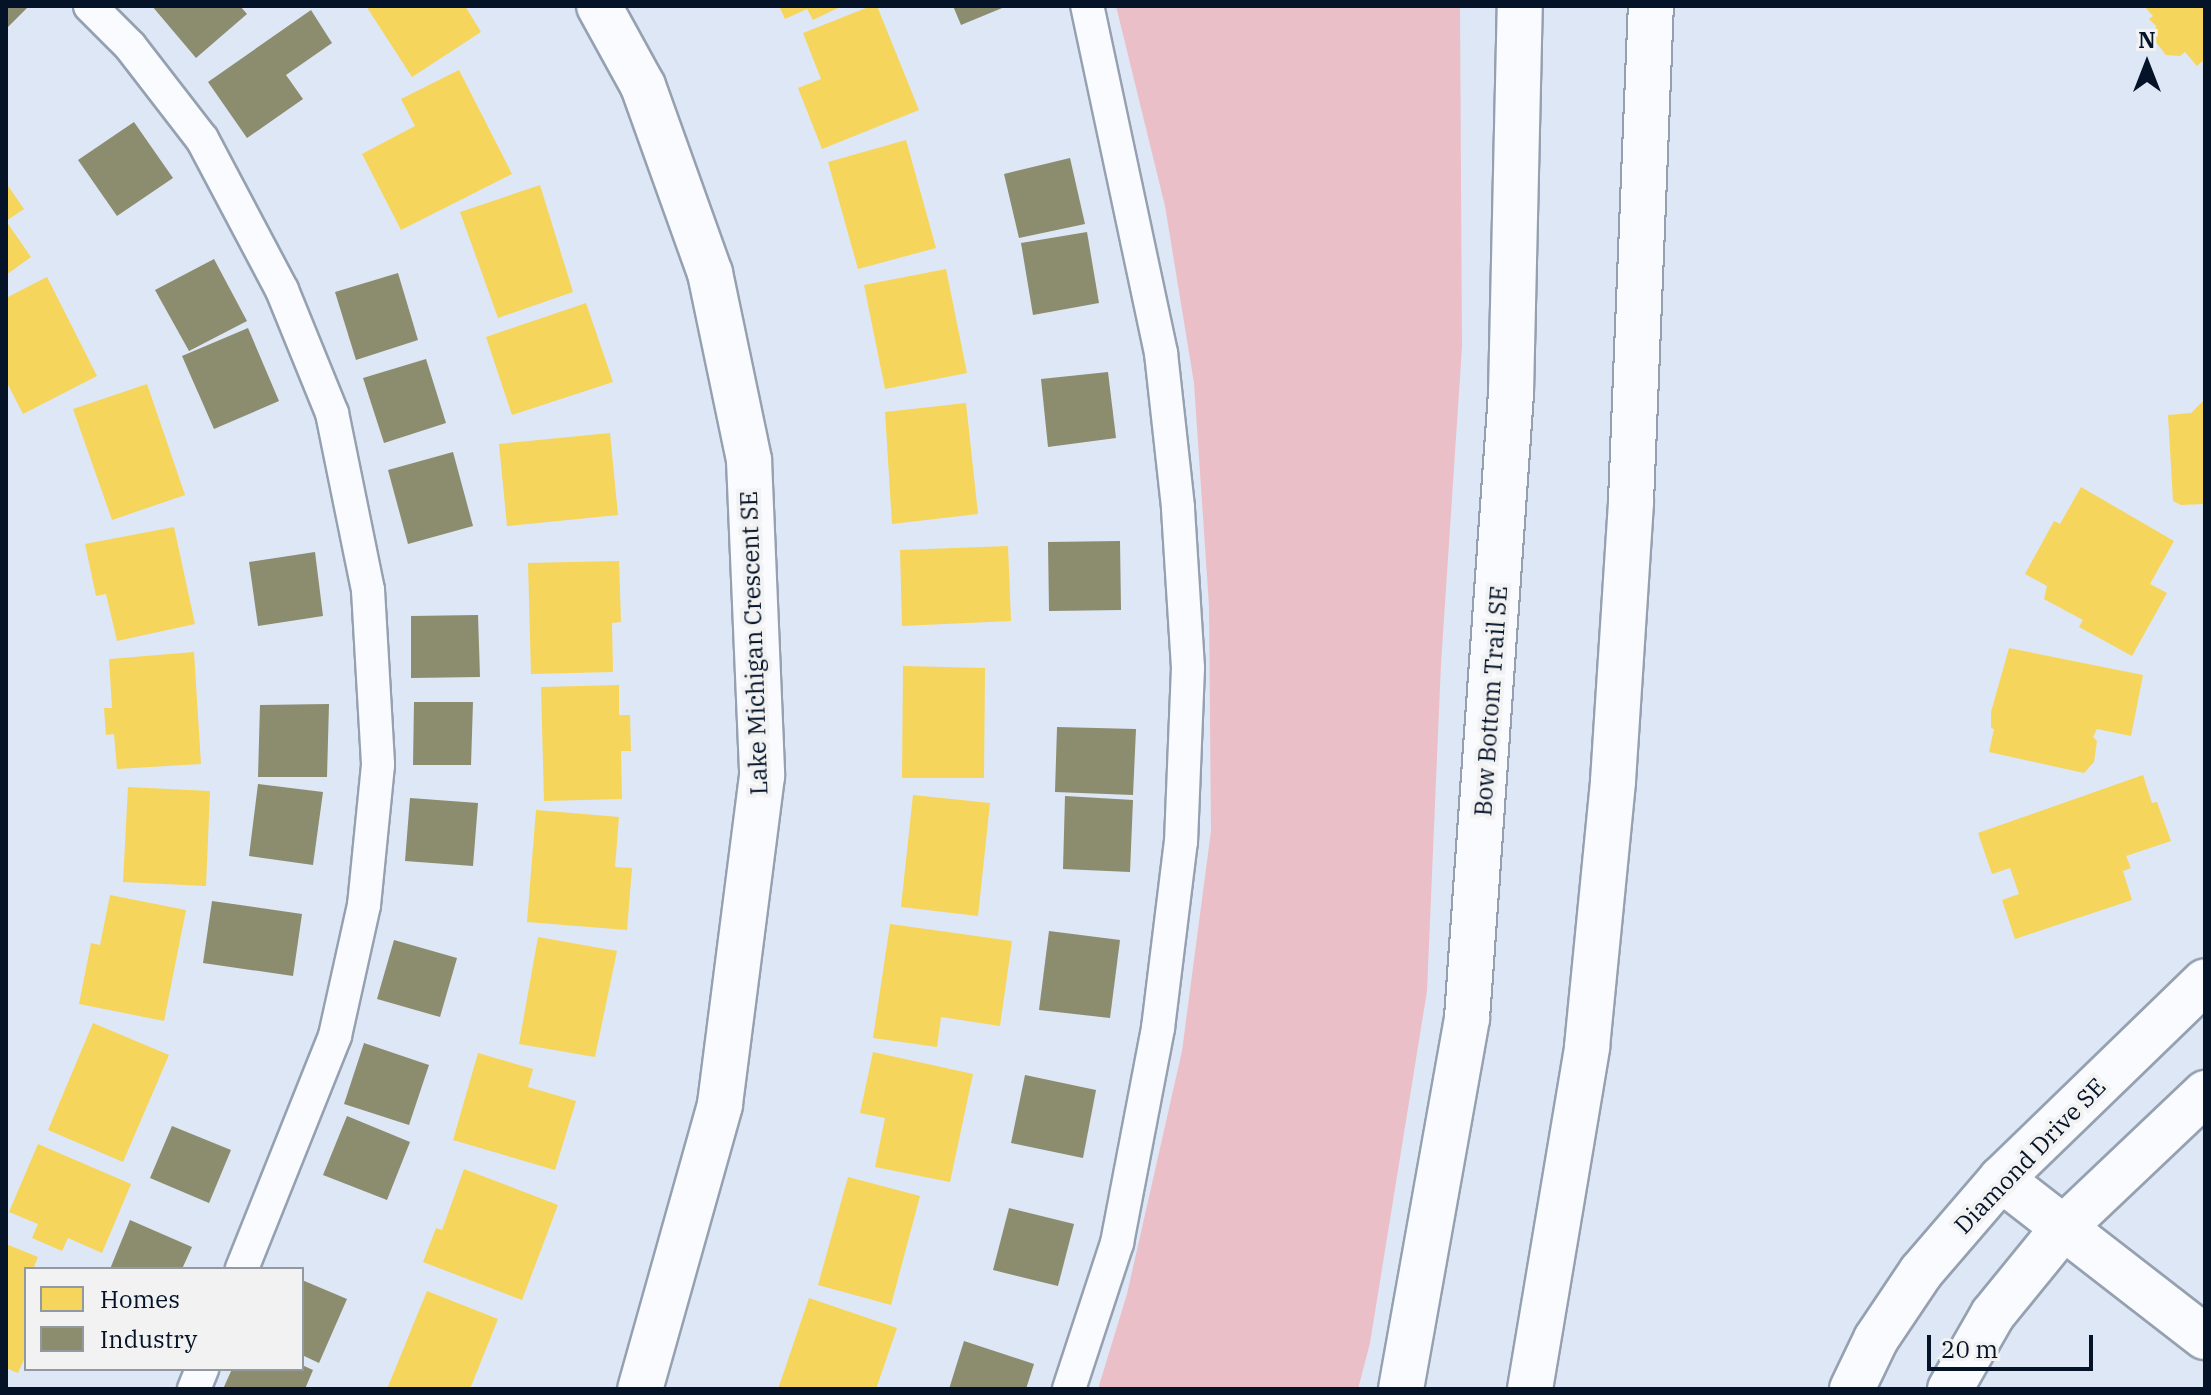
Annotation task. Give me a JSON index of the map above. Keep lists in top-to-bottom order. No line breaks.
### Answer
{"streets":{"main road":["Lake Michigan Crescent SE","Bow Bottom Trail SE","Diamond Drive SE"]},"legend":["Homes","Industry"],"scale_bar":"20 m","north":"top"}
